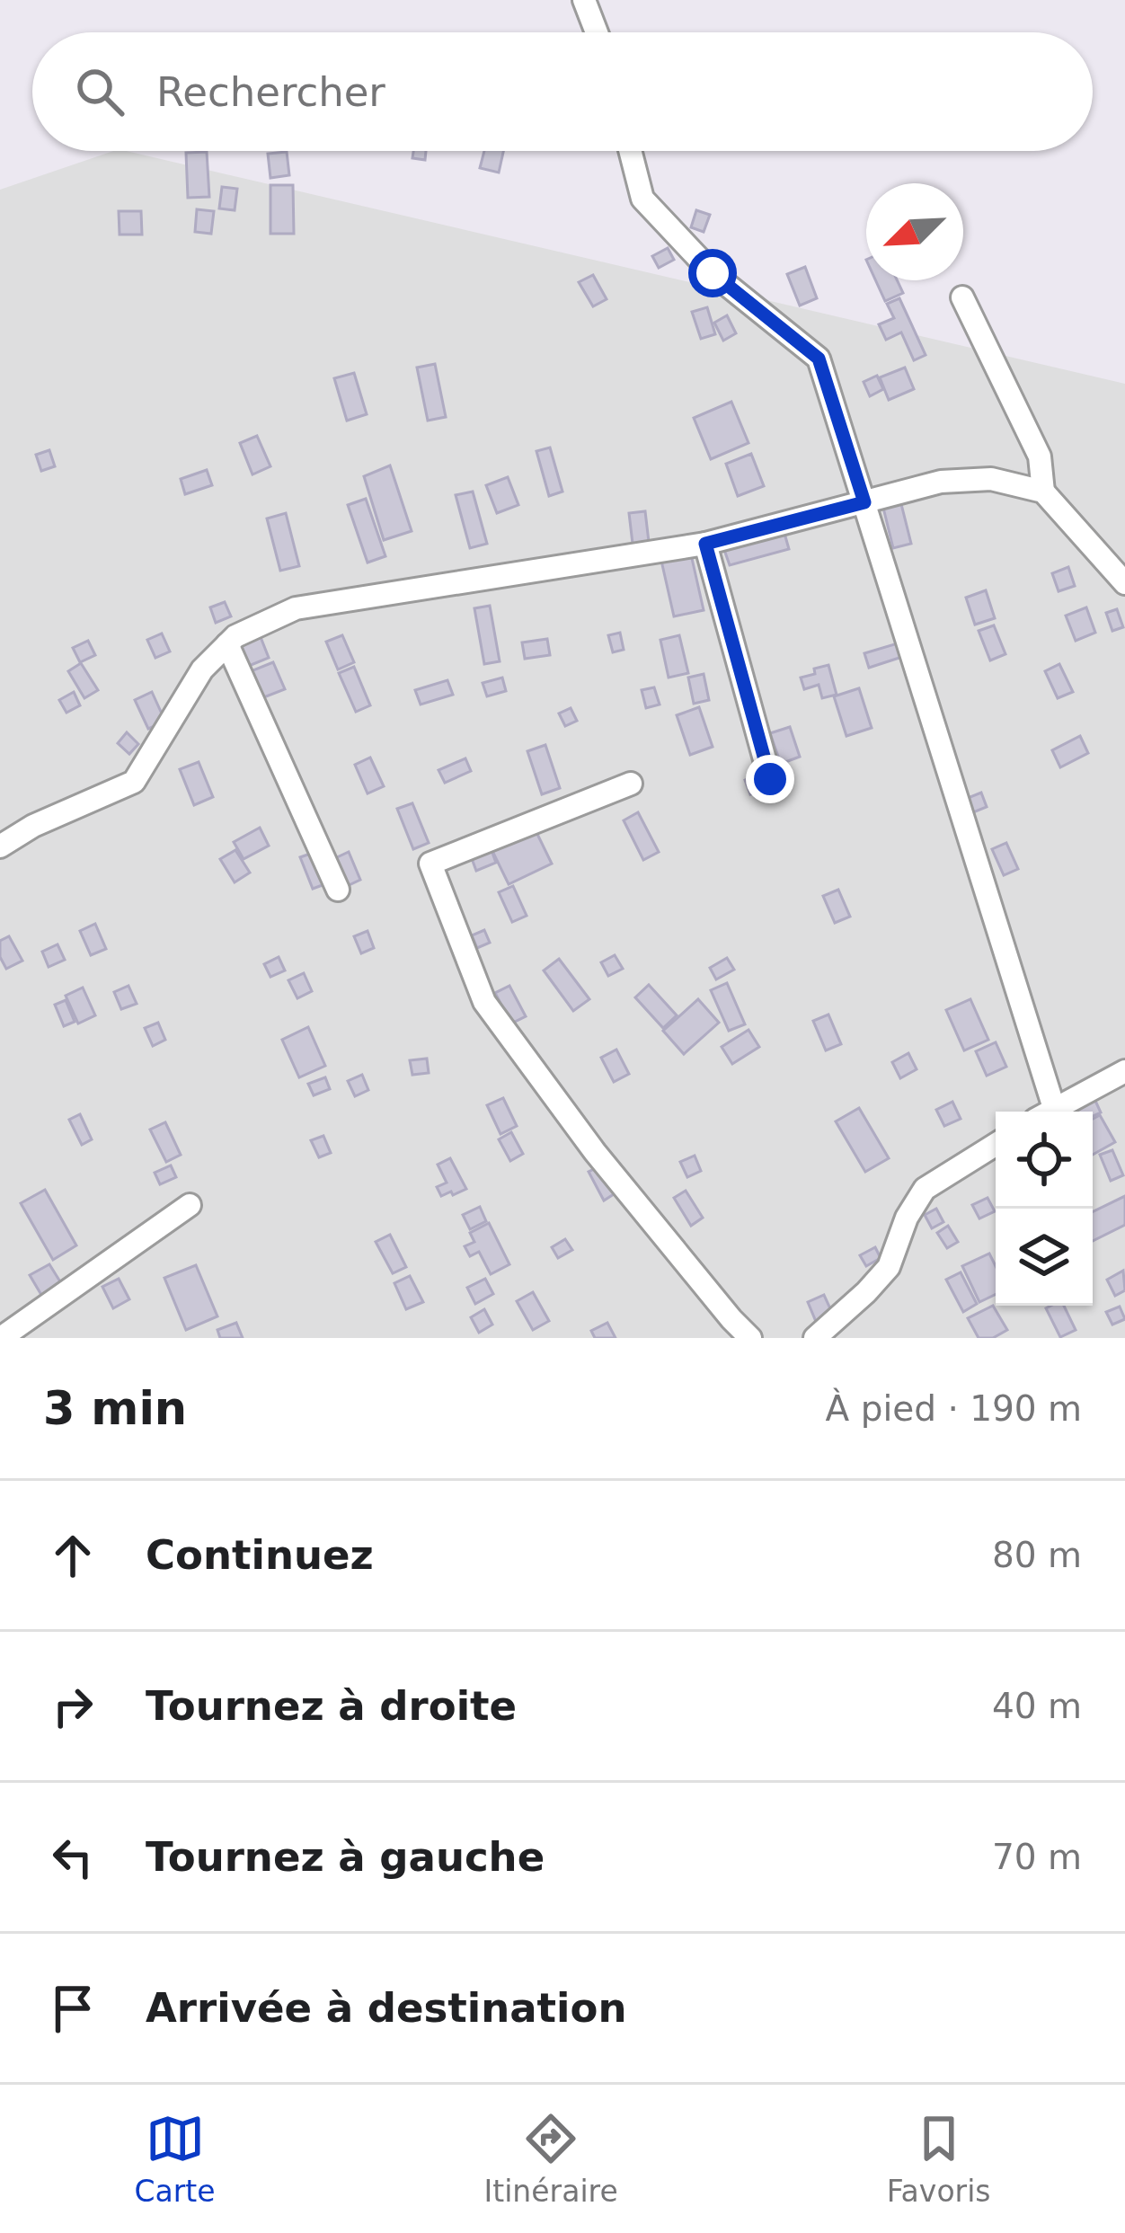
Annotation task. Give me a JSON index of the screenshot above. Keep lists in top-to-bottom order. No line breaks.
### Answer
{"north":"bottom left","page":{"search":"Rechercher","heading":["3 min","À pied · 190 m"],"list":[["Continuez","80 m"],["Tournez à droite","40 m"],["Tournez à gauche","70 m"],"Arrivée à destination"],"nav":["Carte","Itinéraire","Favoris"]}}
